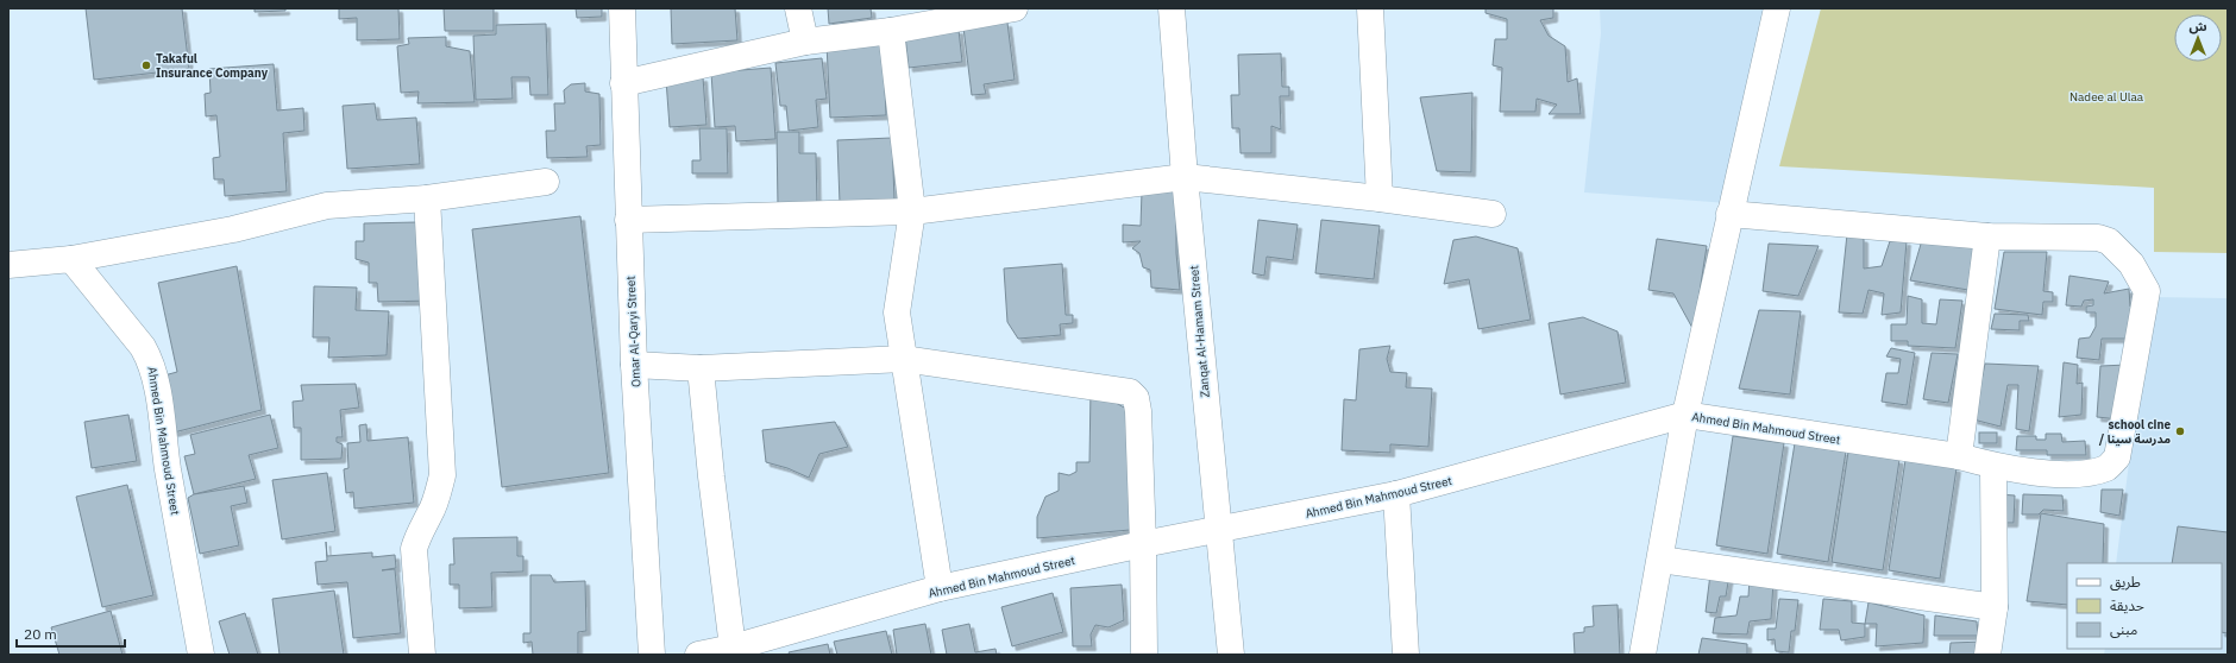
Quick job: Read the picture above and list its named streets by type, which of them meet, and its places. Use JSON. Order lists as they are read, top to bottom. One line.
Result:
{"streets":{"street":["Omar Al-Qaryi Street","Zanqat Al-Hamam Street","Ahmed Bin Mahmoud Street"]},"crossings":[["Zanqat Al-Hamam Street","Ahmed Bin Mahmoud Street"]],"parks":["Nadee al Ulaa"],"places":["Takaful Insurance Company","school cine / مدرسة سينا"],"legend":["طريق","حديقة","مبنى"],"scale_bar":"20 m","north":"top"}
